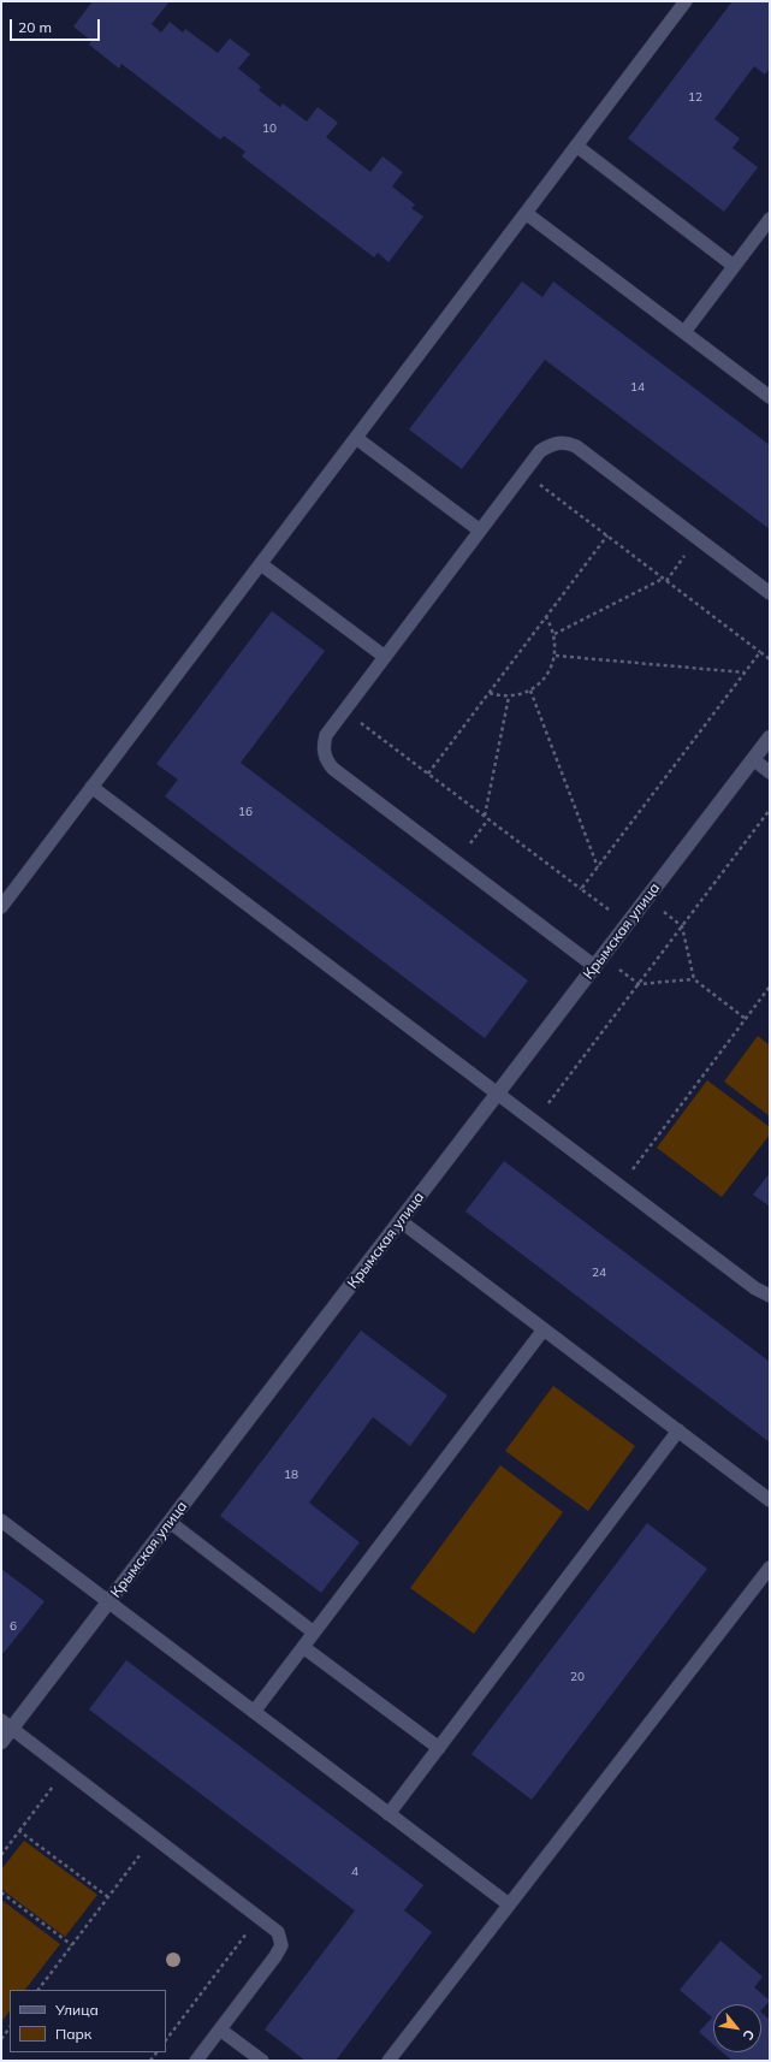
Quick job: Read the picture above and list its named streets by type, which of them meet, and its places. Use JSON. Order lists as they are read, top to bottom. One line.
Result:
{"streets":{"street":["Крымская улица"]},"house_numbers":["12","10","14","16","24","18","6","20","4"],"legend":["Улица","Парк"],"scale_bar":"20 m","north":"bottom right"}
